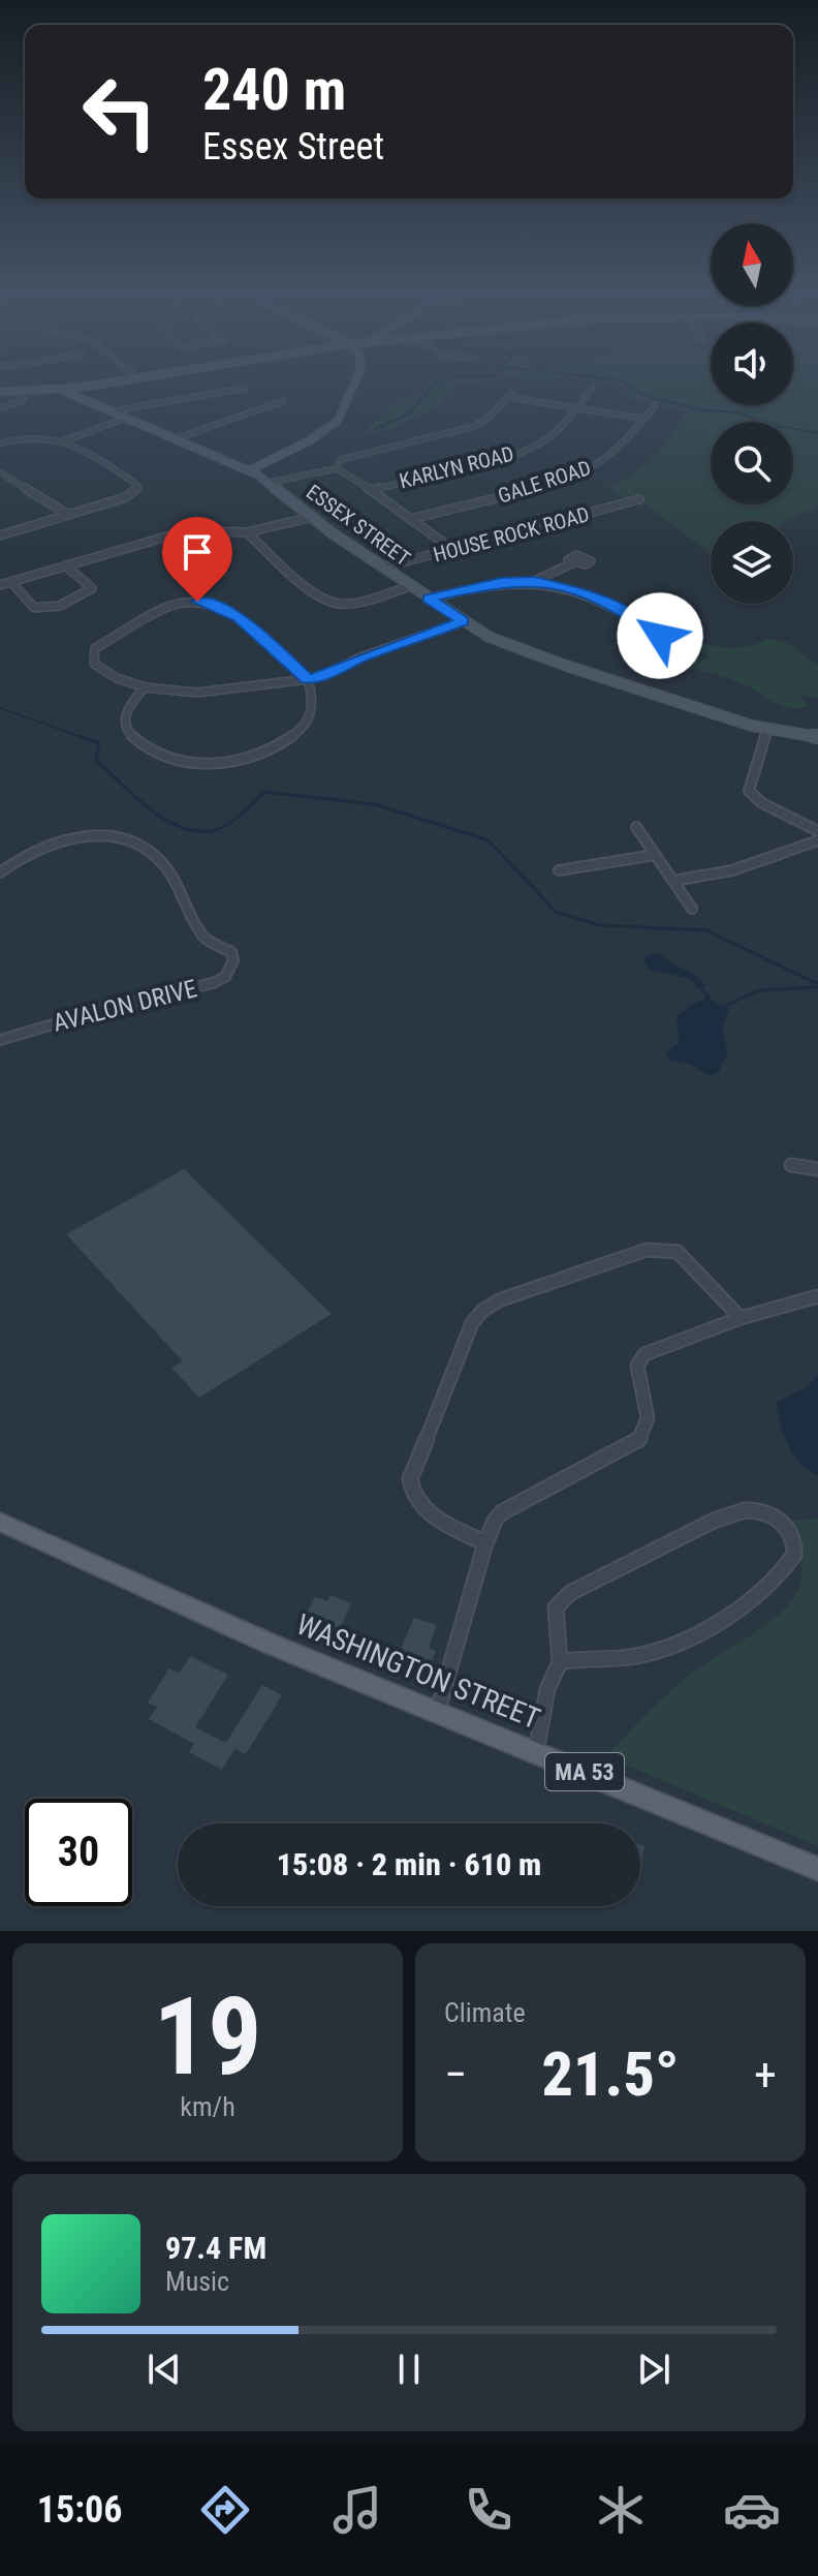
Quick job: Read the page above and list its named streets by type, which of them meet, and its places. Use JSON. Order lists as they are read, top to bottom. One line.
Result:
{"streets":{"main road":["WASHINGTON STREET","MA 53"],"street":["KARLYN ROAD","GALE ROAD","ESSEX STREET","HOUSE ROCK ROAD","AVALON DRIVE"]},"crossings":[["ESSEX STREET","HOUSE ROCK ROAD"]],"north":"top","page":{"turn":["240 m","Essex Street"],"limit":"30","trip":"15:08 · 2 min · 610 m","tile":[["19","km/h"],"Climate"],"heat":["−","21.5°","+"],"song":["97.4 FM","Music"],"tabs":"15:06"}}
